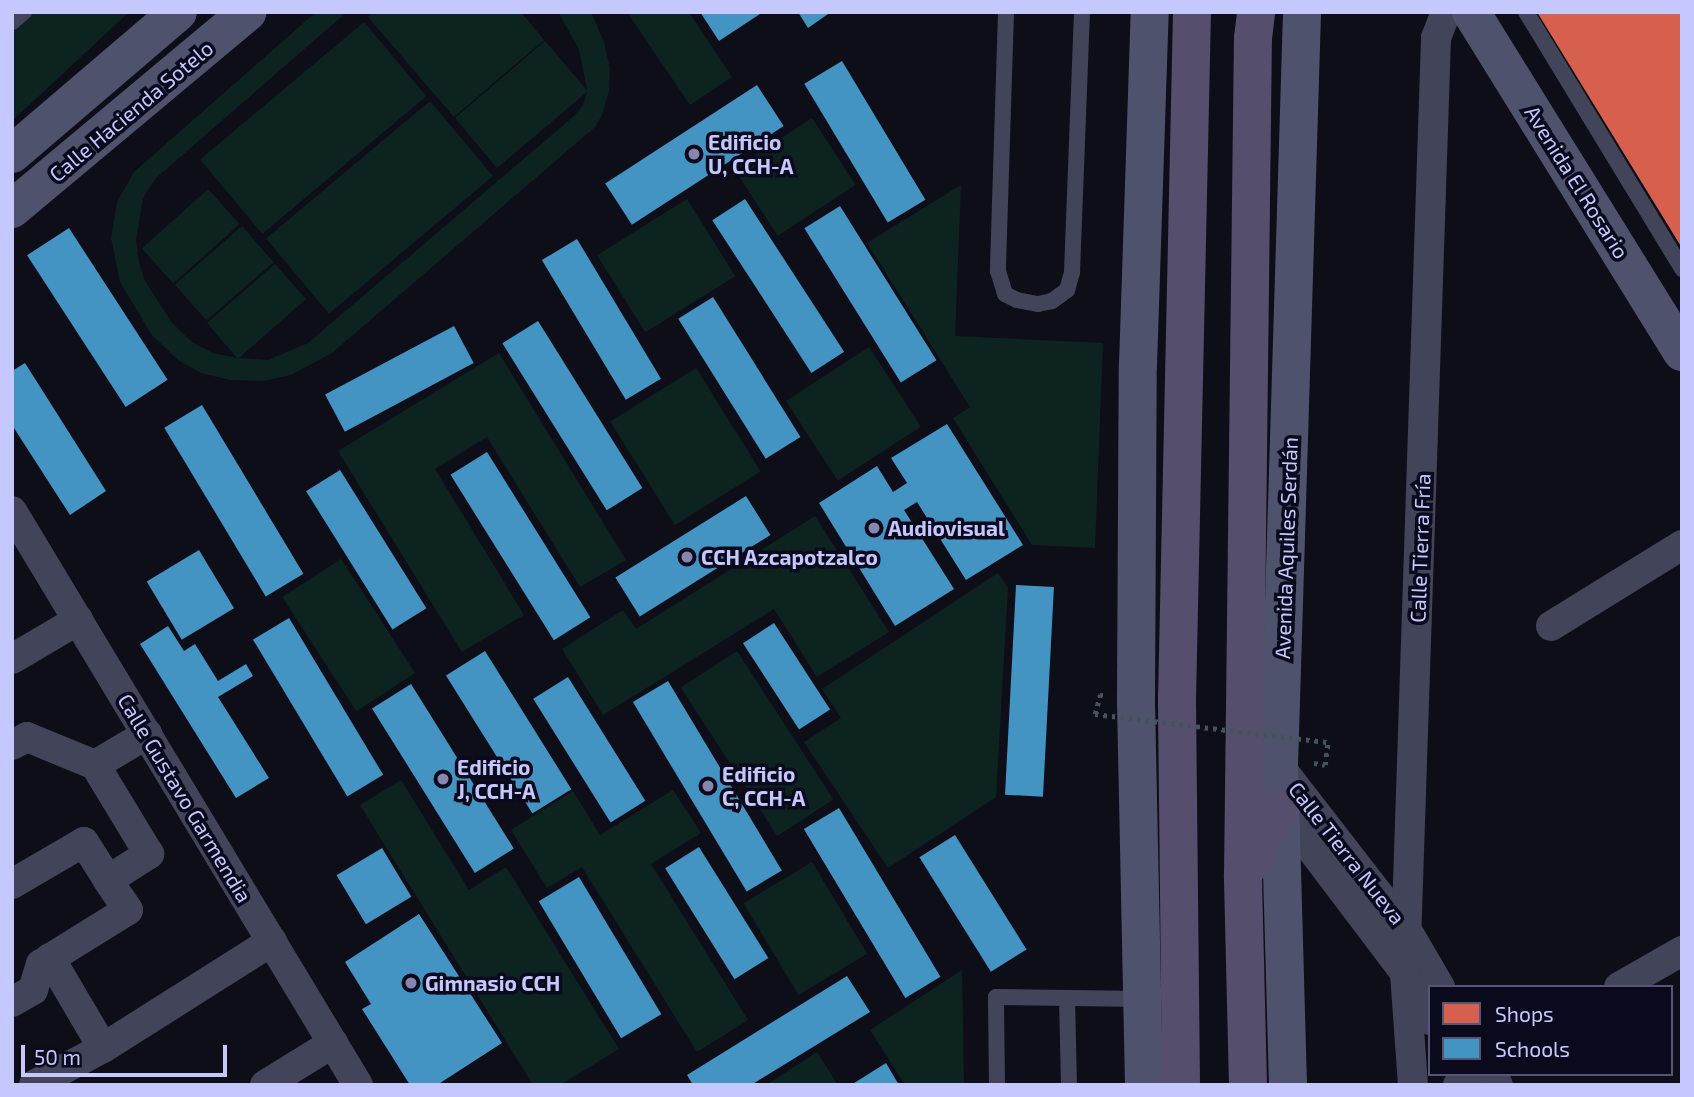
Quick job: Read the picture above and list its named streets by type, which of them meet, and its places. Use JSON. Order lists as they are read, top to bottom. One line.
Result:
{"streets":{"main road":["Avenida Aquiles Serdán"],"street":["Calle Hacienda Sotelo","Avenida El Rosario","Calle Tierra Fría","Calle Gustavo Garmendia","Calle Tierra Nueva"]},"crossings":[["Avenida Aquiles Serdán","Calle Tierra Nueva"],["Calle Tierra Fría","Calle Tierra Nueva"]],"places":["Edificio U, CCH-A","Audiovisual","CCH Azcapotzalco","Edificio J, CCH-A","Edificio C, CCH-A","Gimnasio CCH"],"legend":["Shops","Schools"],"scale_bar":"50 m"}
